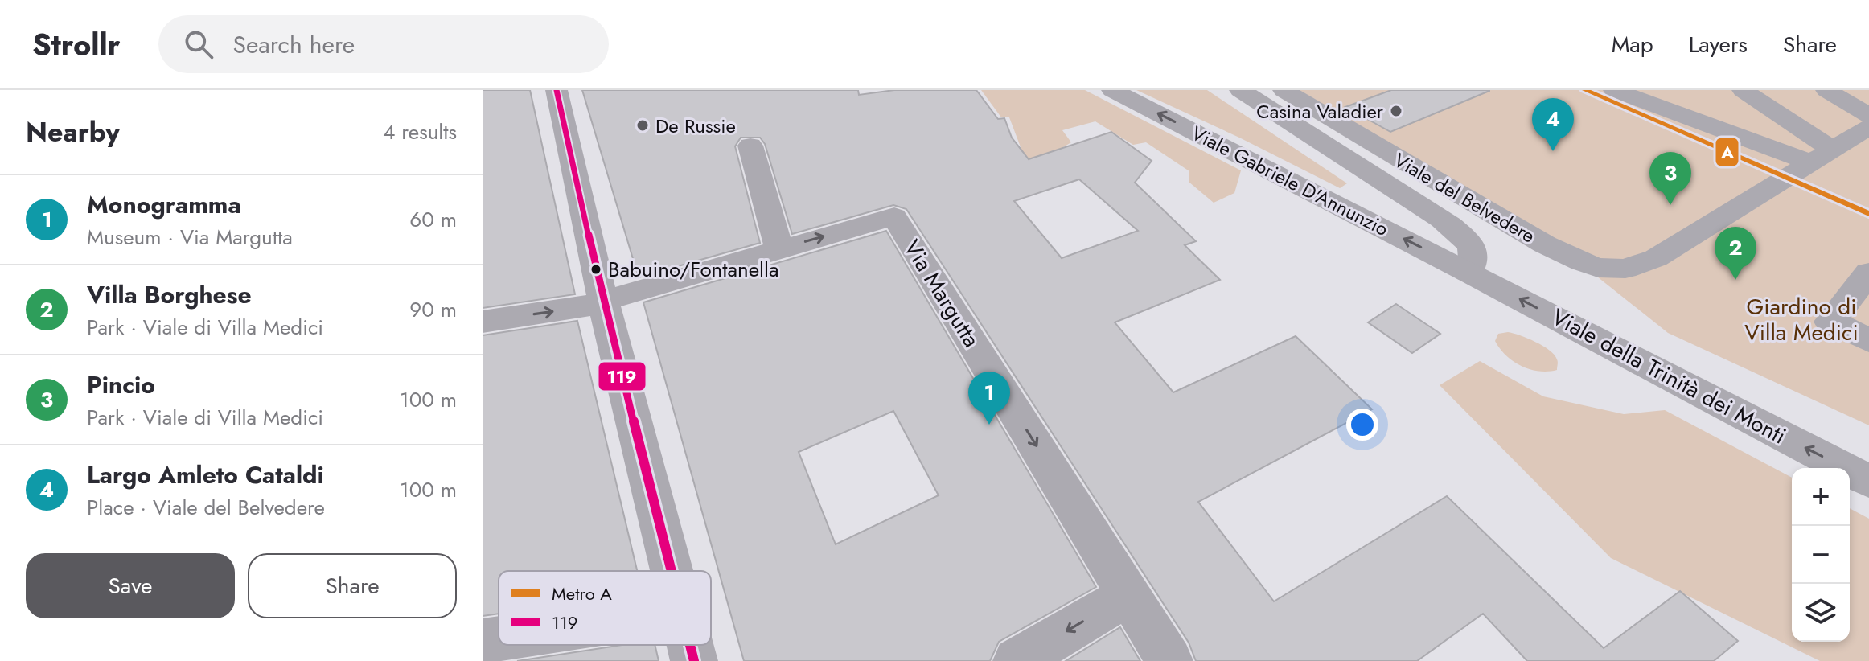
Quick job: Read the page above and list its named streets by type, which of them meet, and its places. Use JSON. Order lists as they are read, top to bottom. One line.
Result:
{"streets":{"street":["Viale Gabriele D'Annunzio","Viale del Belvedere","Via Margutta","Viale della Trinità dei Monti"]},"crossings":[["Viale Gabriele D'Annunzio","Viale della Trinità dei Monti"]],"one_way":["Via Margutta"],"parks":["Giardino di Villa Medici"],"places":["Casina Valadier","De Russie","Babuino/Fontanella"],"lines":["metro line A","transit line 119"],"legend":["Metro A","119"],"page":{"header":"Strollr","search":"Search here","nav":["Map","Layers","Share"],"heading":["Nearby","4 results"],"pins":["4","3","2","1"],"list":[{"mark":"1","name":"Monogramma","note":"Museum · Via Margutta","value":"60 m"},{"mark":"2","name":"Villa Borghese","note":"Park · Viale di Villa Medici","value":"90 m"},{"mark":"3","name":"Pincio","note":"Park · Viale di Villa Medici","value":"100 m"},{"mark":"4","name":"Largo Amleto Cataldi","note":"Place · Viale del Belvedere","value":"100 m"}],"map_buttons":["+","−"],"buttons":["Save","Share"]}}
